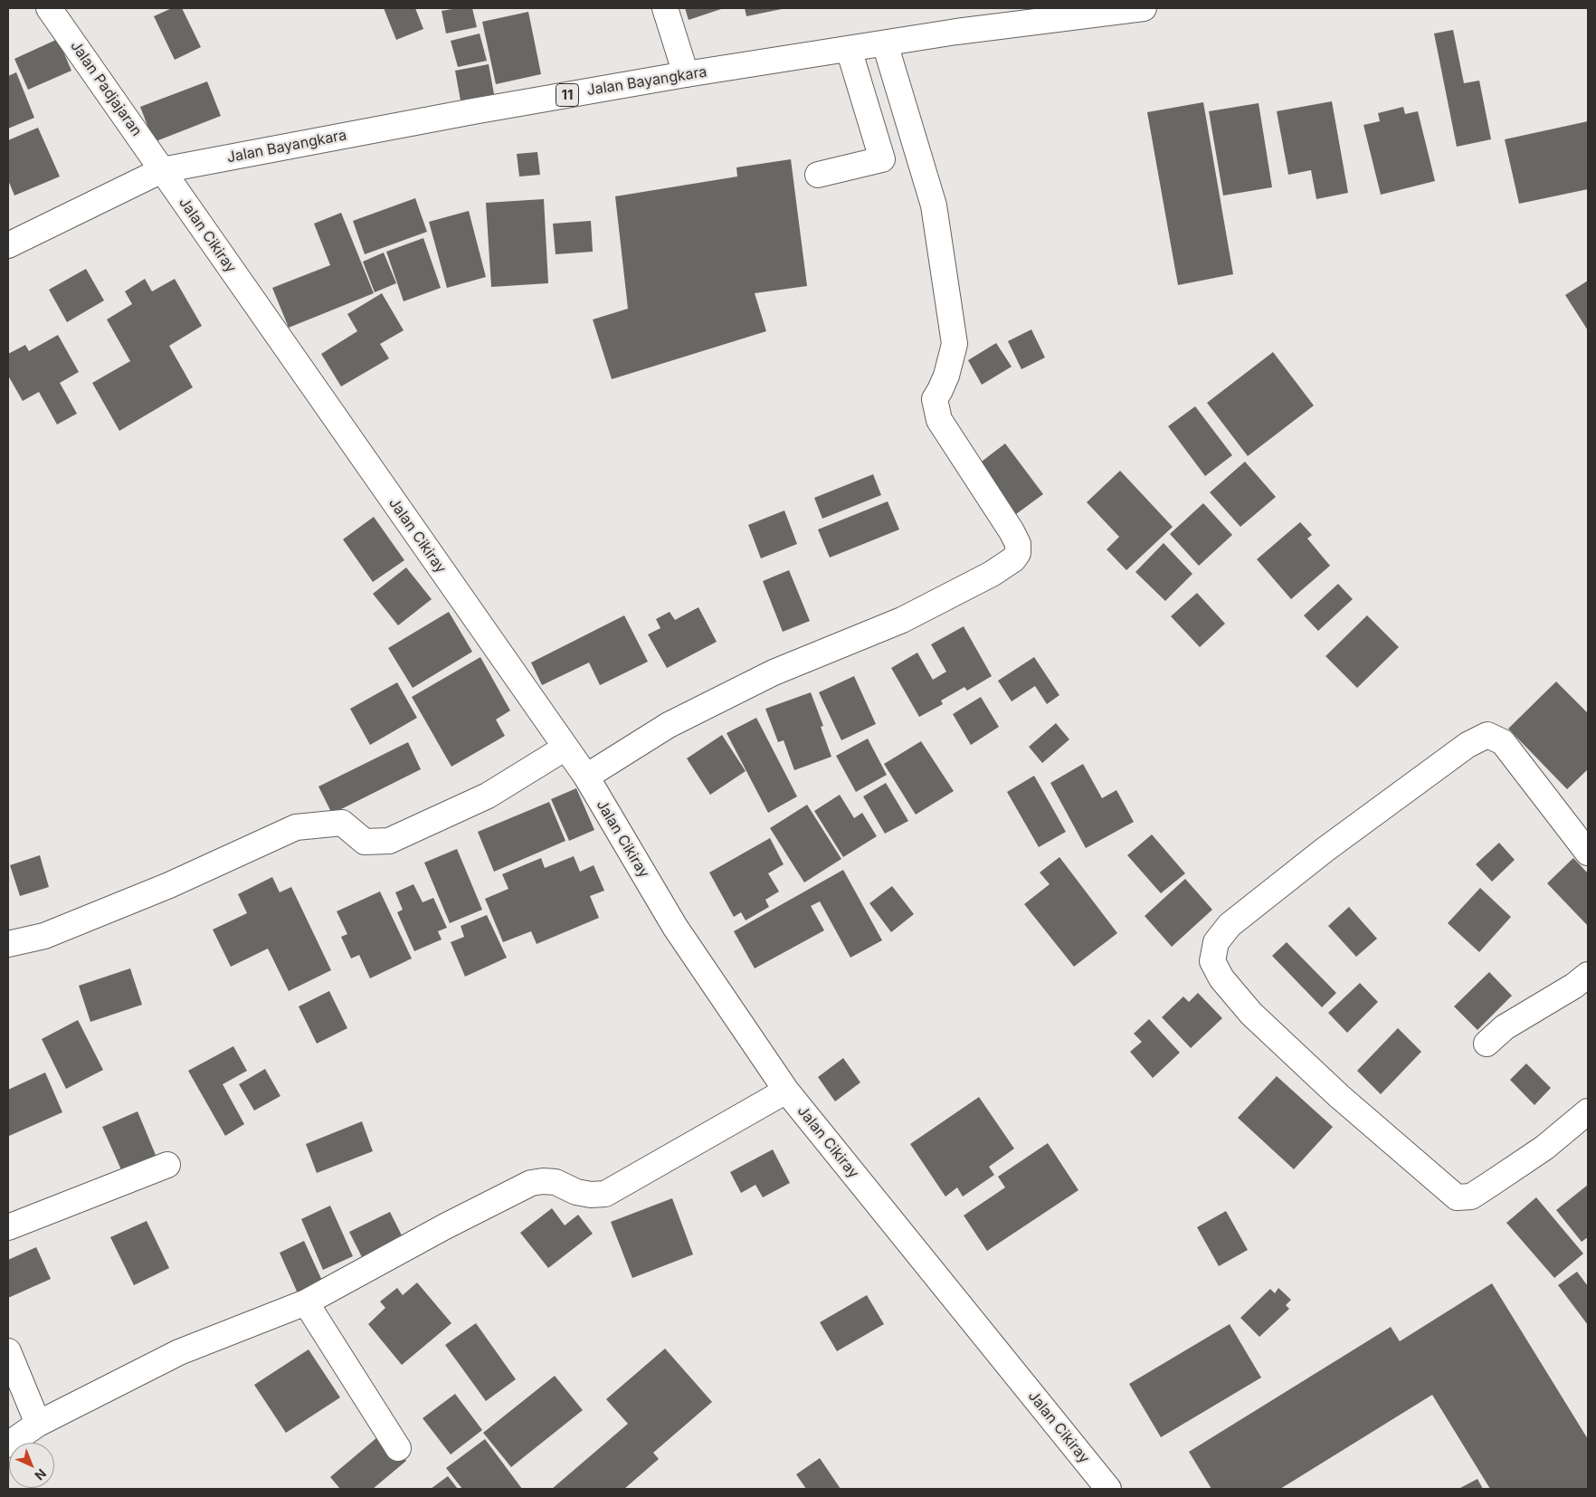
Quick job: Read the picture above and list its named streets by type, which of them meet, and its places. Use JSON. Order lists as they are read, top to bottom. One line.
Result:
{"streets":{"main road":["Jalan Bayangkara","Jalan Padjajaran","11","Jalan Cikiray"]},"crossings":[["Jalan Bayangkara","Jalan Padjajaran"],["Jalan Bayangkara","Jalan Cikiray"],["Jalan Padjajaran","Jalan Cikiray"]],"north":"bottom right"}
